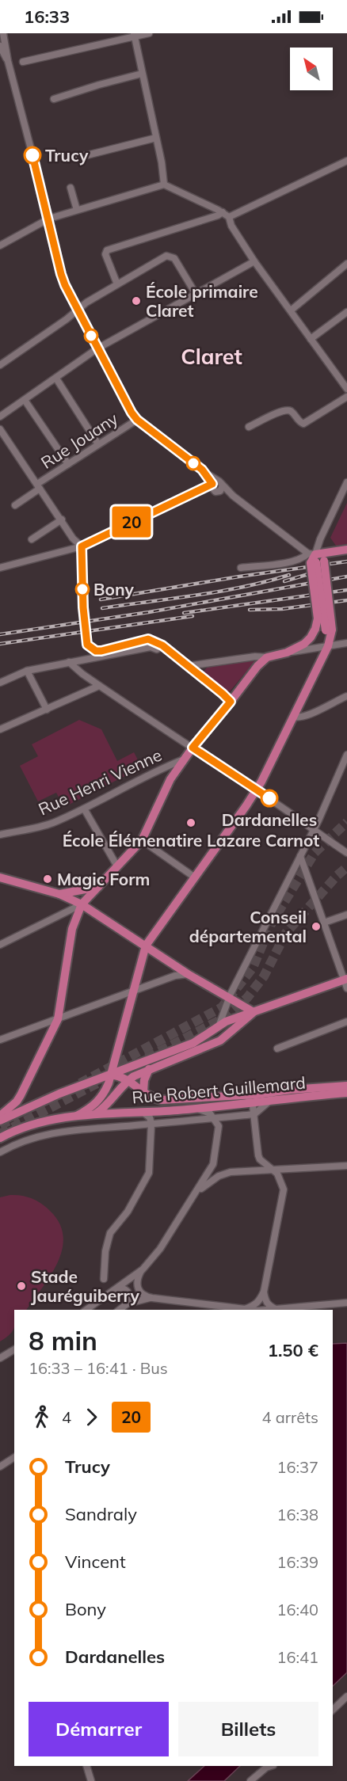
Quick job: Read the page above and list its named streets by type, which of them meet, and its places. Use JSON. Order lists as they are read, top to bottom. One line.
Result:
{"streets":{"main road":["Rue Robert Guillemard"],"street":["Rue Jouany","Rue Henri Vienne"]},"districts":["Claret"],"places":["Trucy","École primaire Claret","Bony","Dardanelles","École Élémenatire Lazare Carnot","Magic Form","Conseil départemental","Stade Jauréguiberry"],"lines":["bus line 20"],"north":"top left","page":{"status":"16:33","on_map":"20","heading":["8 min","16:33 – 16:41 · Bus","1.50 €"],"legs":["4","20","4 arrêts"],"list":[{"name":"Trucy","value":"16:37"},{"name":"Sandraly","value":"16:38"},{"name":"Vincent","value":"16:39"},{"name":"Bony","value":"16:40"},{"name":"Dardanelles","value":"16:41"}],"buttons":["Démarrer","Billets"]}}
